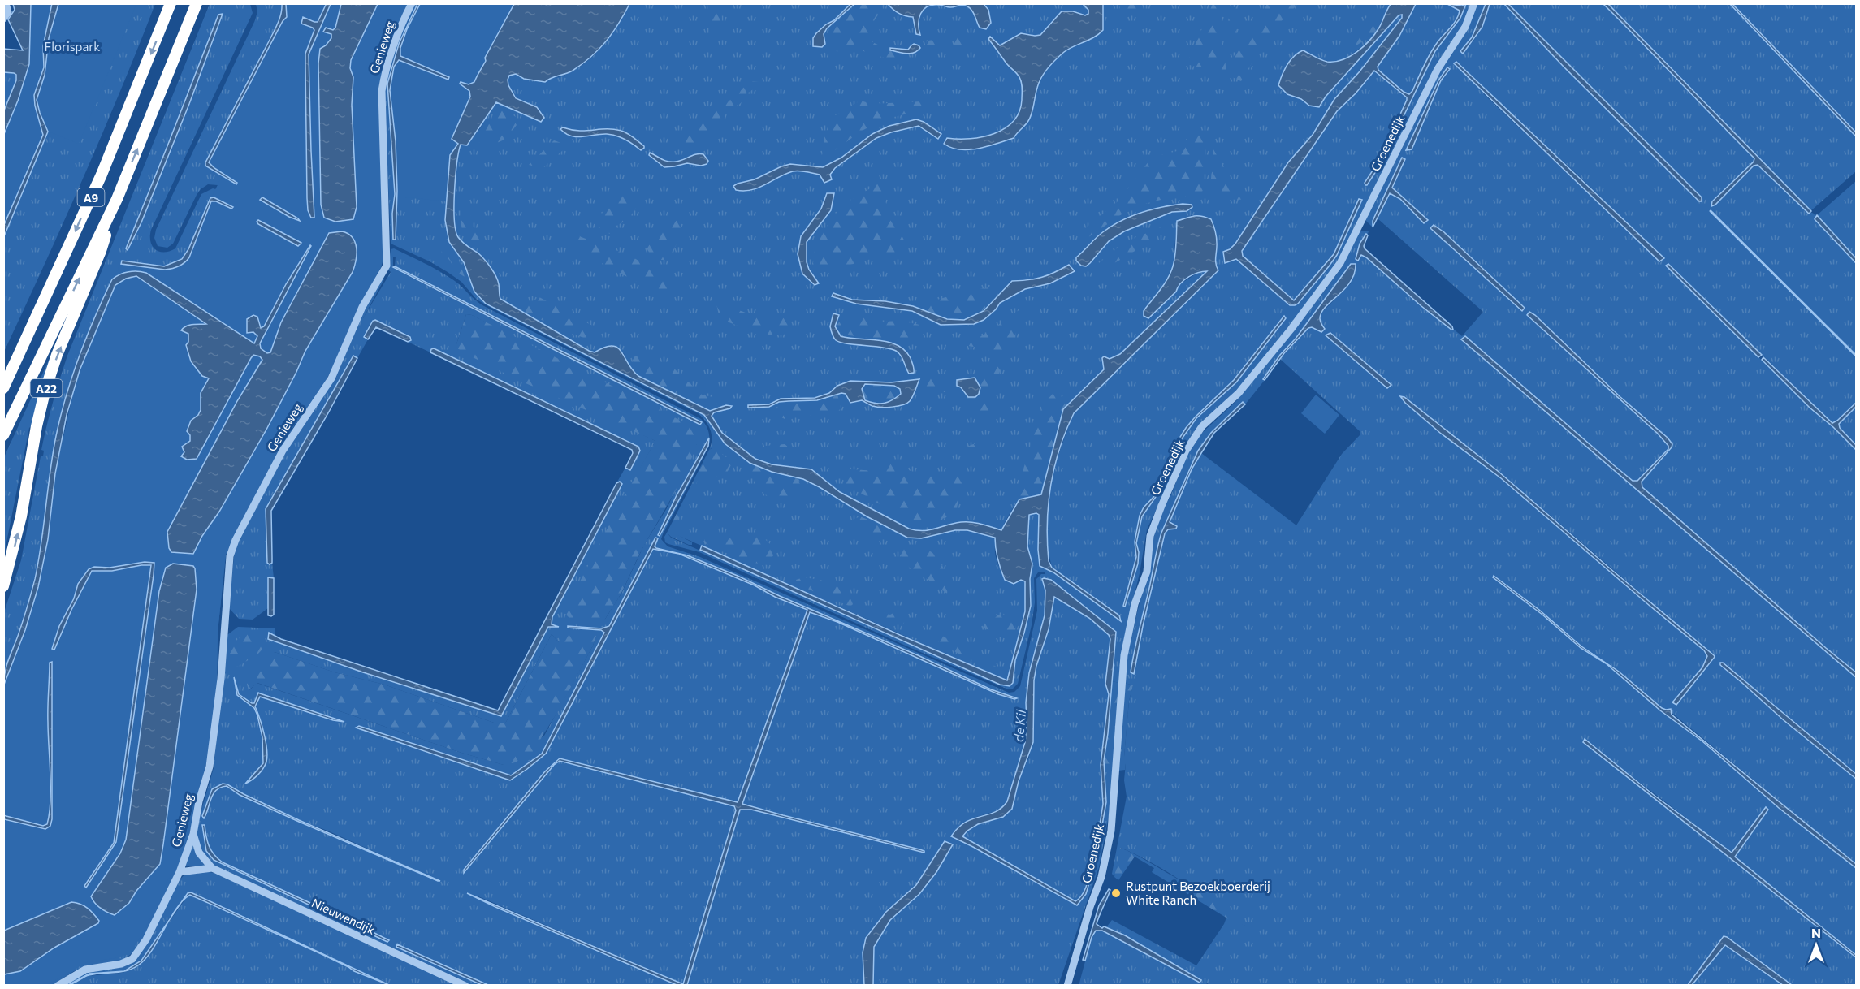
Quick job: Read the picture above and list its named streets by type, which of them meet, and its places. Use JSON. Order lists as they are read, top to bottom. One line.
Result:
{"streets":{"highway":["A9","A22"],"street":["Genieweg","Groenedijk","Nieuwendijk"]},"crossings":[["Genieweg","Nieuwendijk"],["A9","A22"]],"water":["de Kil"],"parks":["Florispark"],"places":["Rustpunt Bezoekboerderij White Ranch"],"north":"top"}
